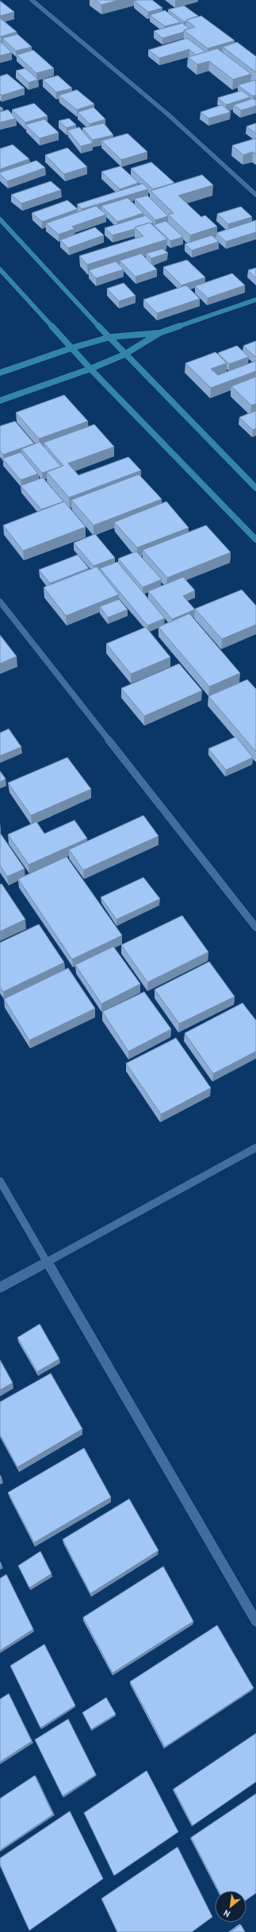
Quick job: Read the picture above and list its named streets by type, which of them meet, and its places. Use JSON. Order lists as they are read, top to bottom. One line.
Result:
{"north":"bottom left"}
